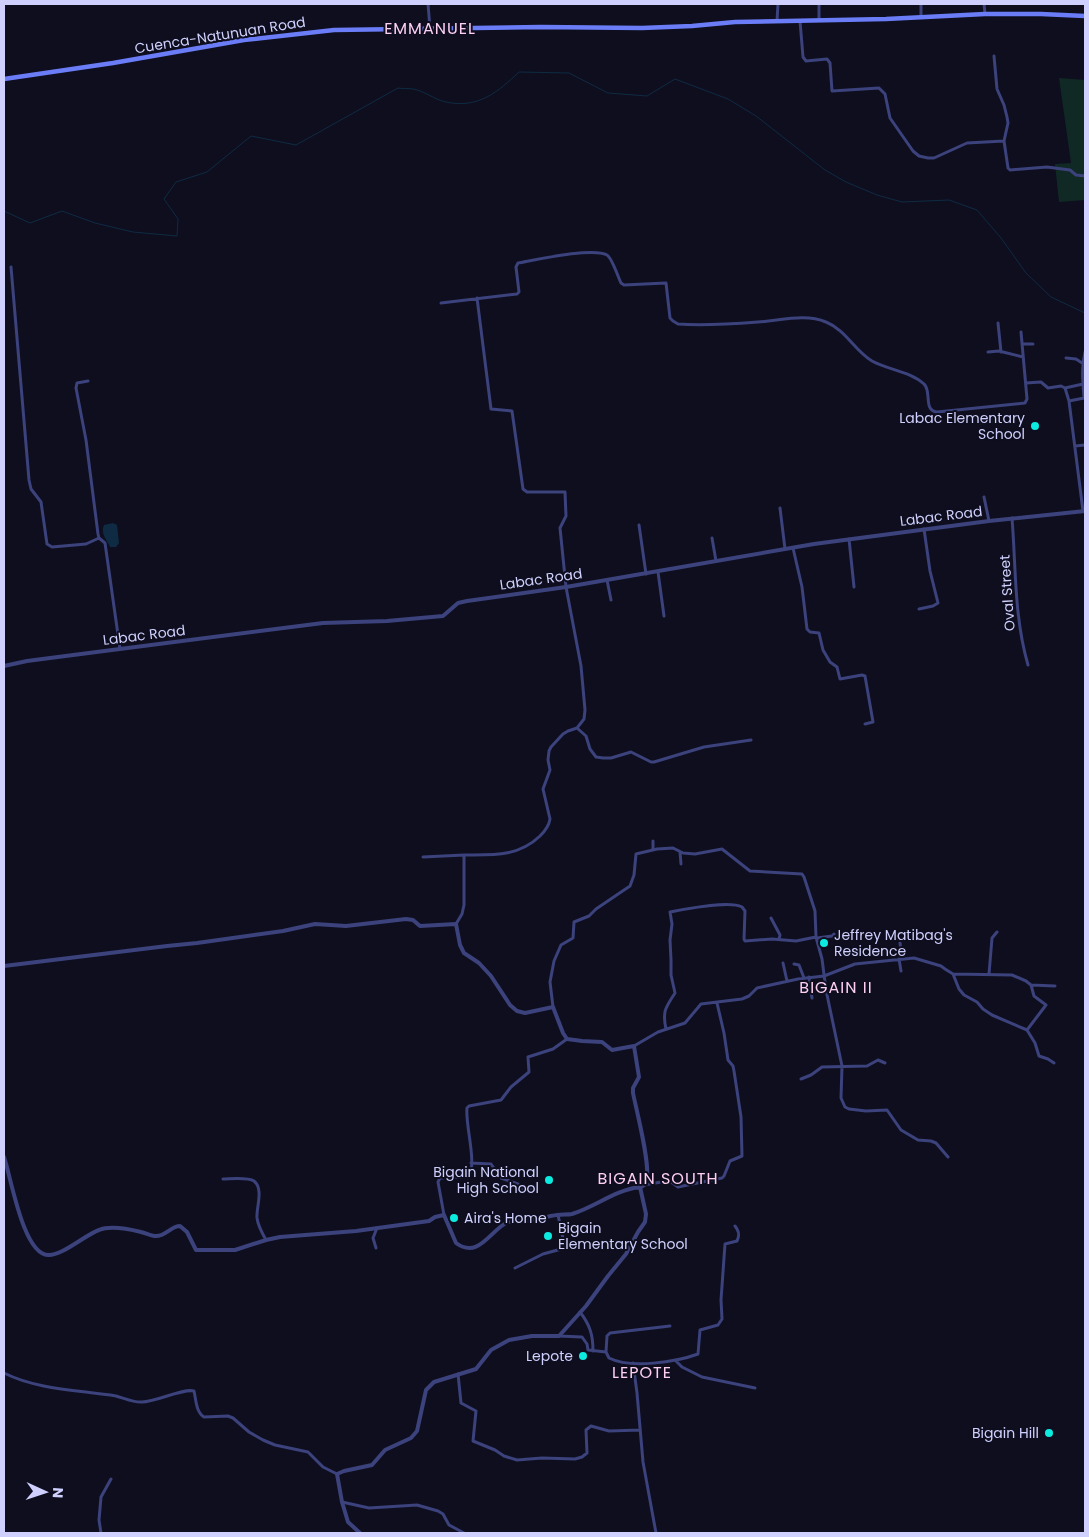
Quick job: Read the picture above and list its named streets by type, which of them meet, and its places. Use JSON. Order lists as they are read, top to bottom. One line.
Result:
{"streets":{"main road":["Cuenca-Natunuan Road"],"street":["Labac Road","Oval Street"]},"crossings":[["Labac Road","Oval Street"]],"districts":["EMMANUEL","BIGAIN II","BIGAIN SOUTH","LEPOTE"],"places":["Labac Elementary School","Jeffrey Matibag's Residence","Bigain National High School","Aira's Home","Bigain Elementary School","Lepote","Bigain Hill"],"north":"right"}
